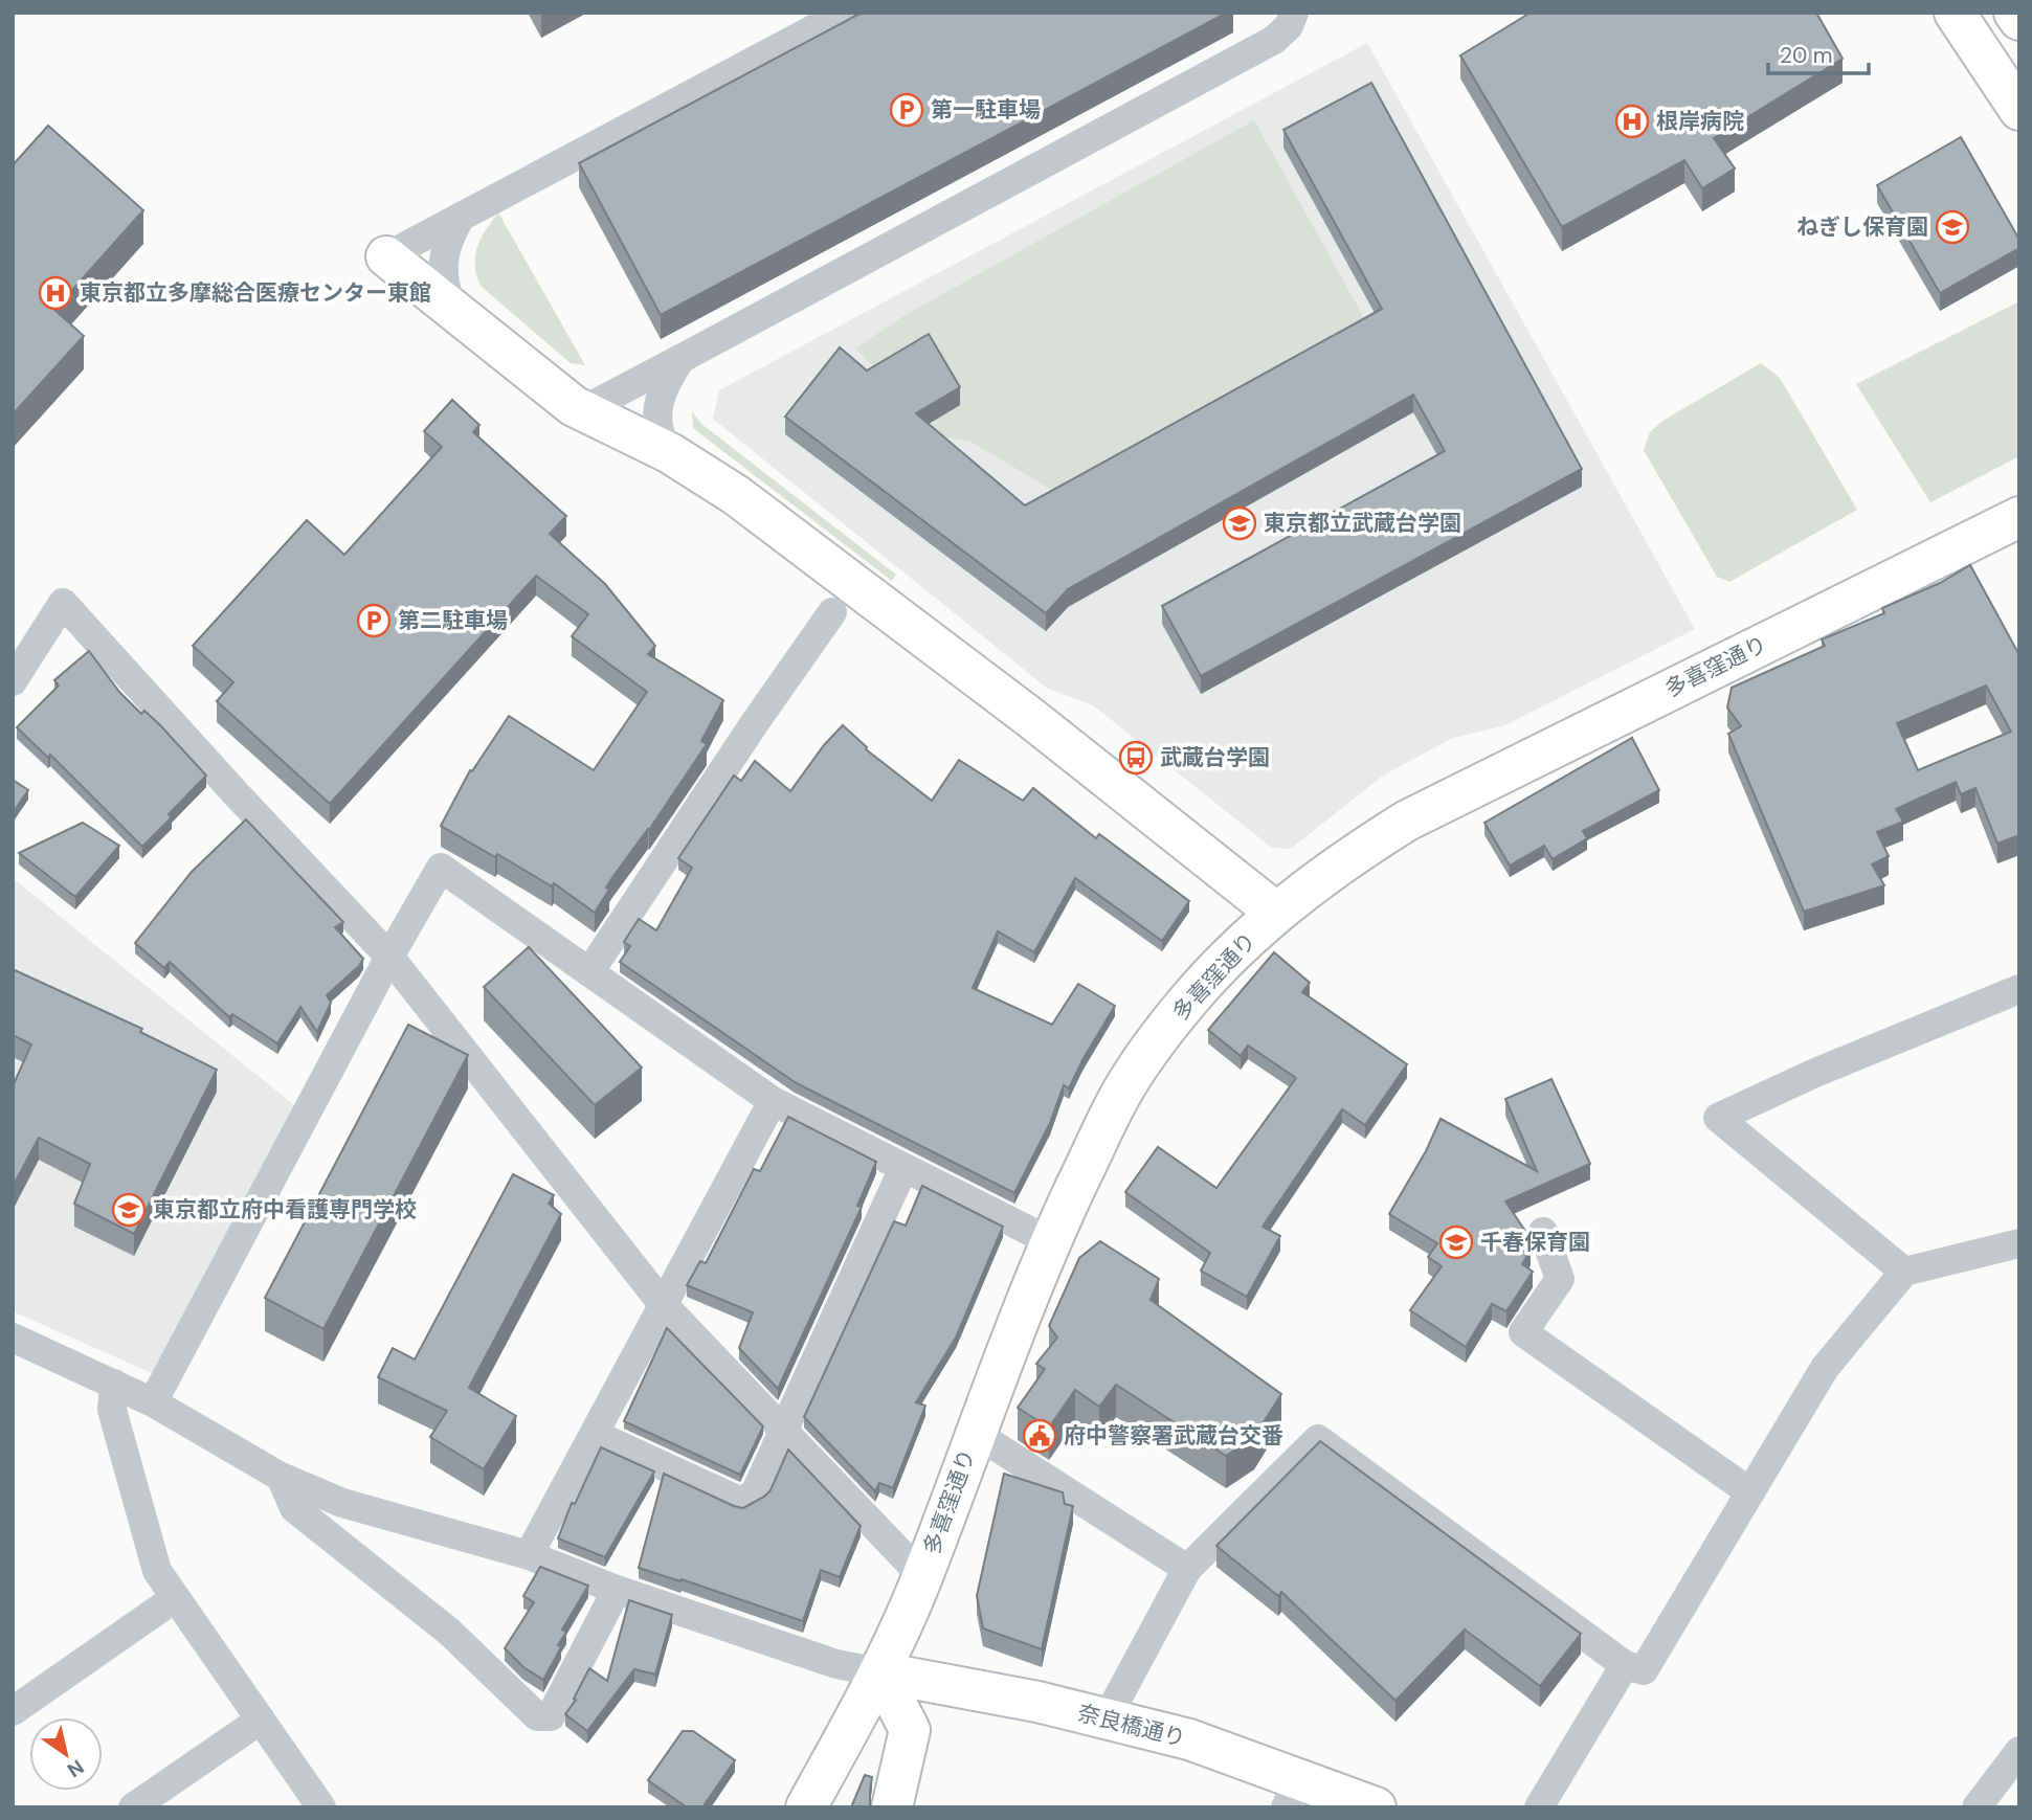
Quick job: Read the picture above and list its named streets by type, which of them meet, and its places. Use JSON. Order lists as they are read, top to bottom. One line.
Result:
{"streets":{"main road":["多喜窪通り","奈良橋通り"]},"crossings":[["多喜窪通り","奈良橋通り"]],"places":{"parking":["第一駐車場","第二駐車場"],"hospital":["根岸病院","東京都立多摩総合医療センター東館"],"school or university":["ねぎし保育園","東京都立武蔵台学園","東京都立府中看護専門学校","千春保育園"],"bus stop":["武蔵台学園"],"public building":["府中警察署武蔵台交番"]},"scale_bar":"20 m","north":"bottom right"}
